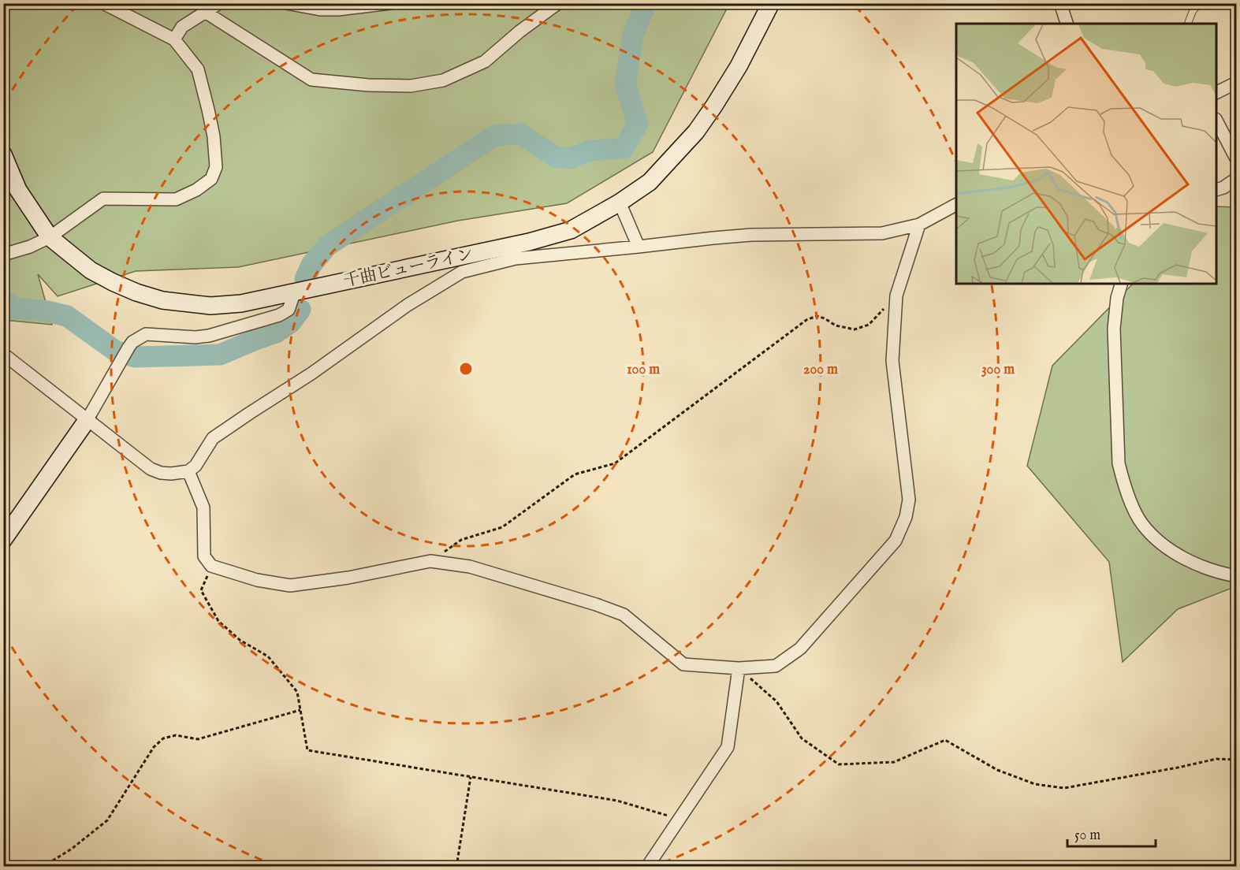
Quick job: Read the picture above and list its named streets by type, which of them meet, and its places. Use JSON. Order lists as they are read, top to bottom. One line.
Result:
{"streets":{"street":["千曲ビューライン"]},"scale_bar":"50 m","rings":["100 m","200 m","300 m"]}
